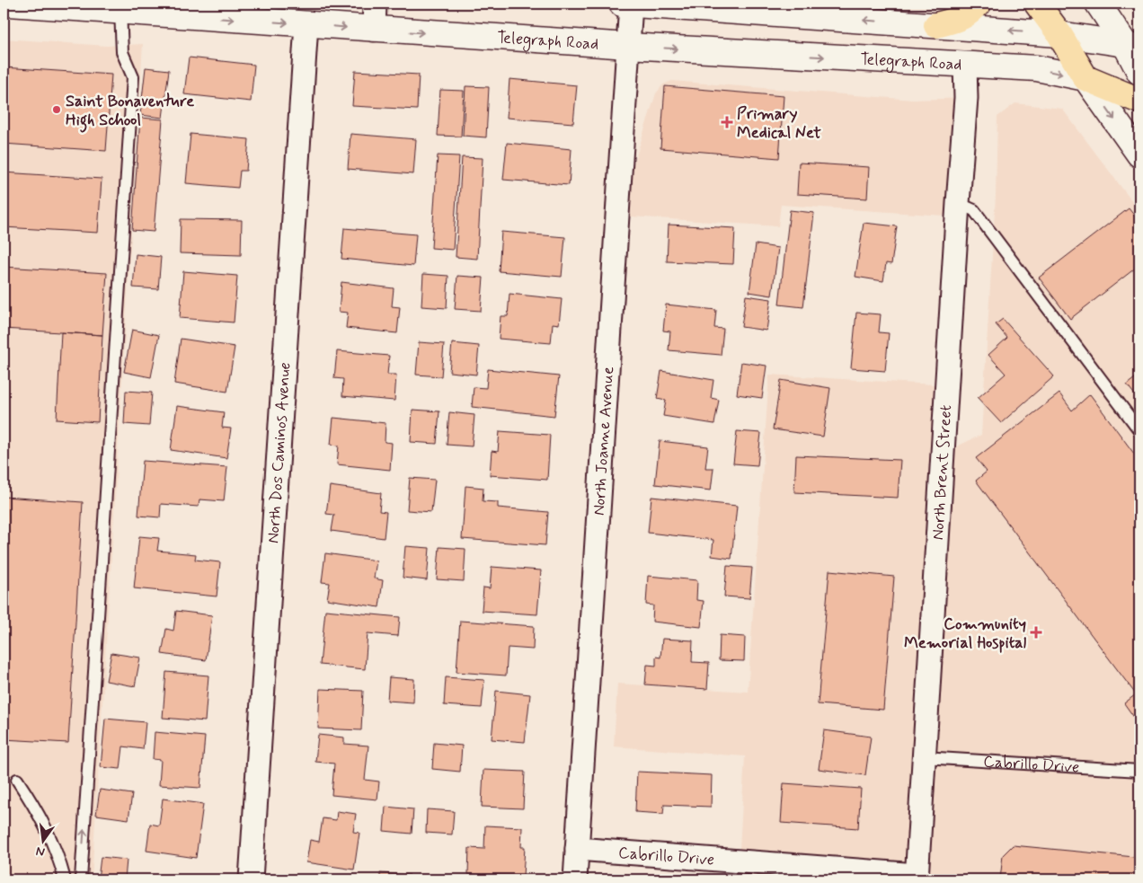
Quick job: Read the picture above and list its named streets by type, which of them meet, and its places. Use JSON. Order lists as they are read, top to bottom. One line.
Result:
{"streets":{"main road":["Telegraph Road"],"street":["North Joanne Avenue","North Dos Caminos Avenue","North Brent Street","Cabrillo Drive"]},"crossings":[["Telegraph Road","North Joanne Avenue"],["Telegraph Road","North Dos Caminos Avenue"],["Telegraph Road","North Brent Street"],["North Joanne Avenue","Cabrillo Drive"],["North Brent Street","Cabrillo Drive"]],"places":{"other":["Saint Bonaventure High School"],"health":["Primary Medical Net","Community Memorial Hospital"]},"north":"bottom"}
